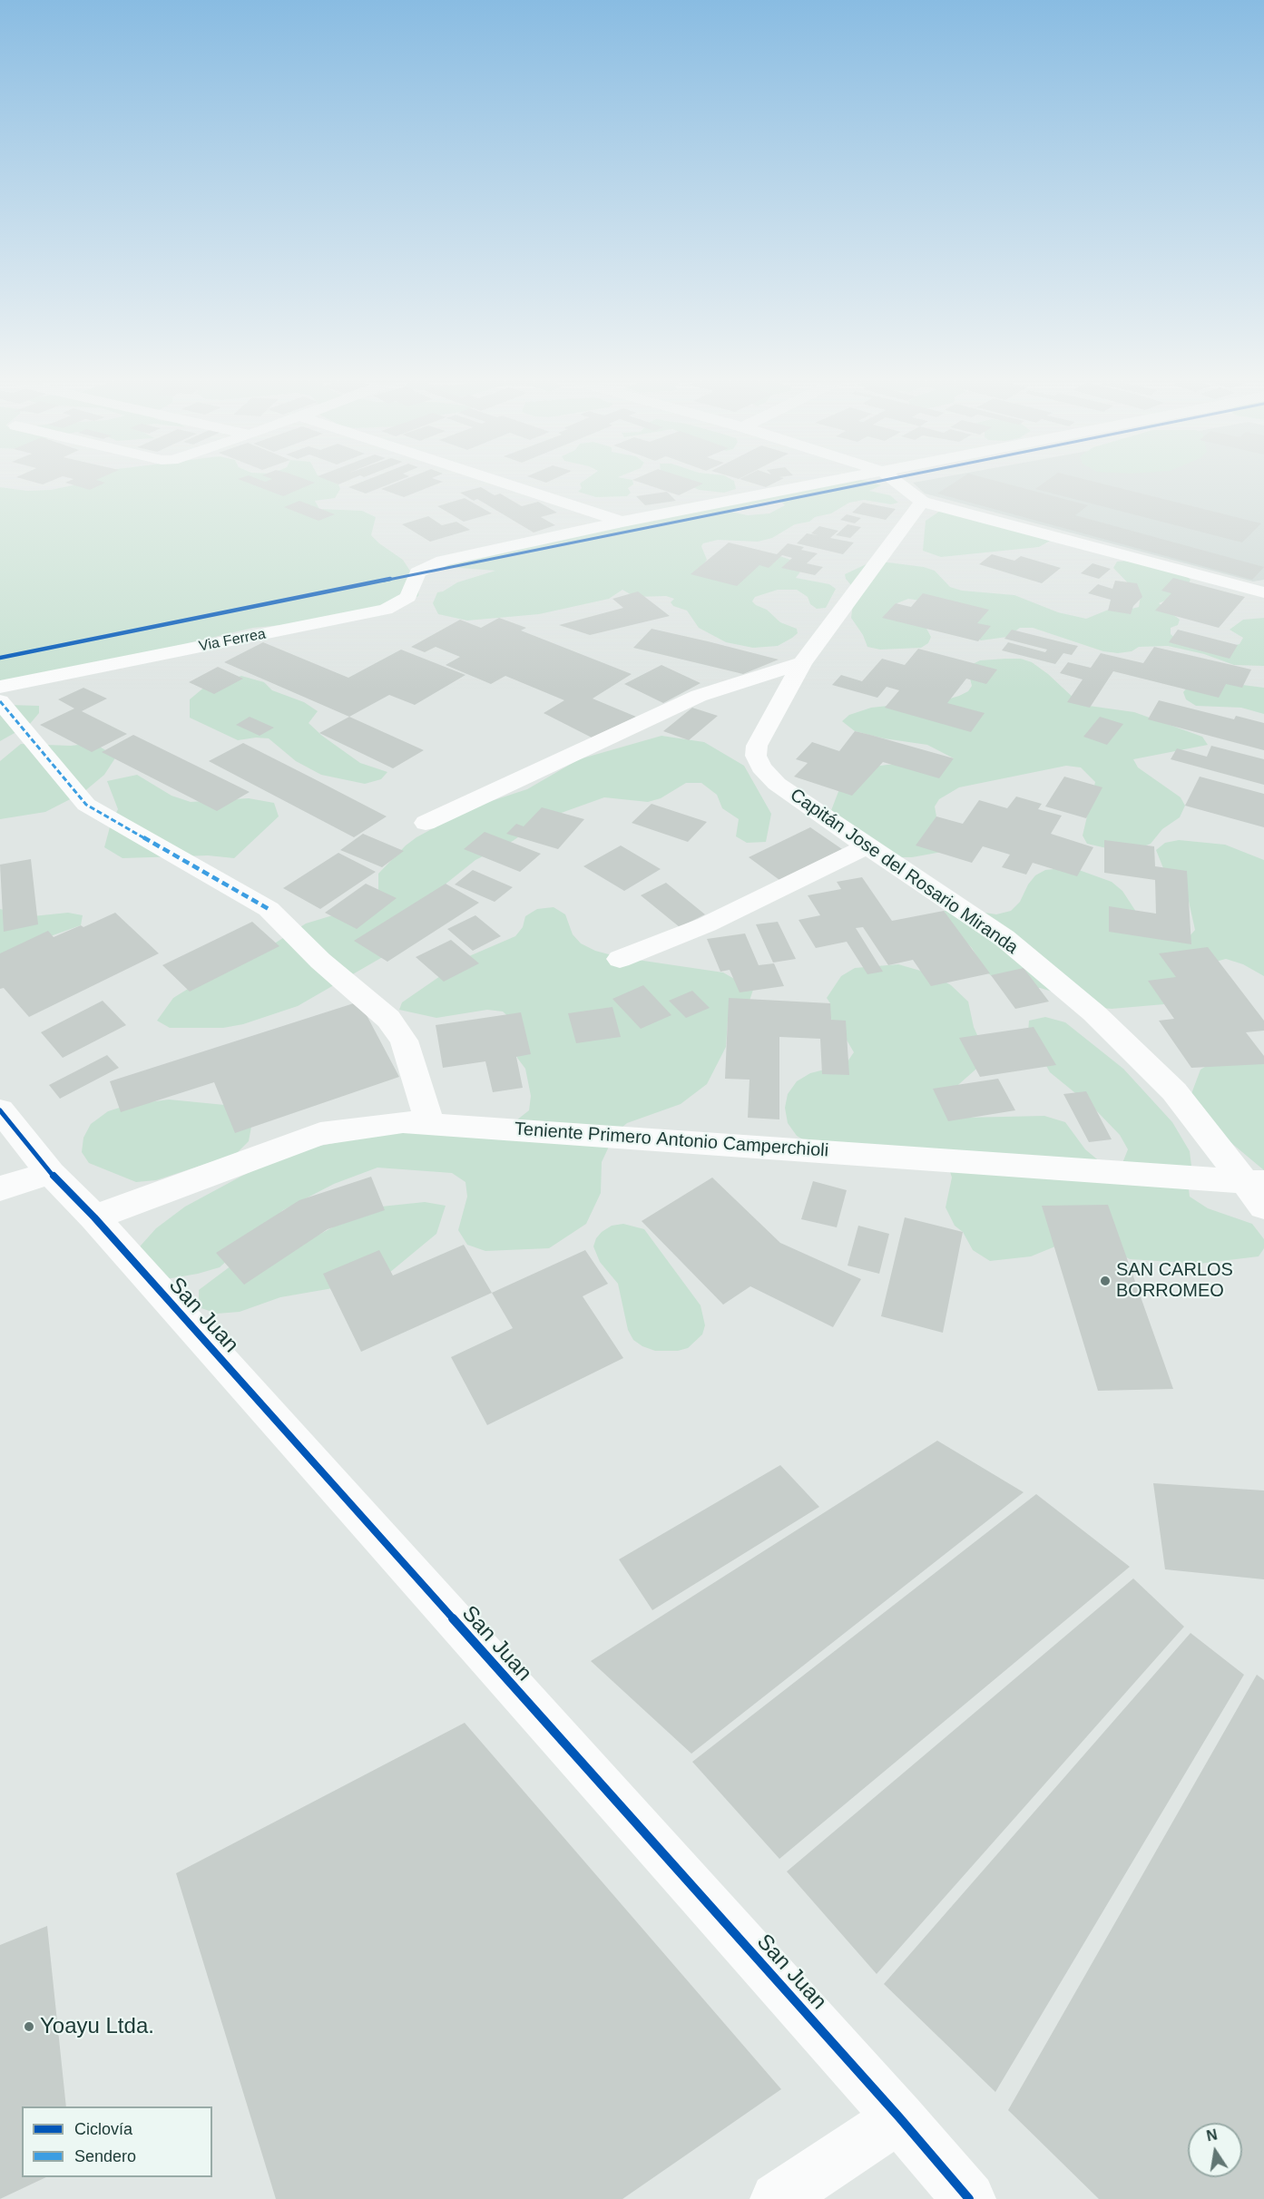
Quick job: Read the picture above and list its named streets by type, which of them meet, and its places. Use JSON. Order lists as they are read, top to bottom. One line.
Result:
{"streets":{"street":["Via Ferrea","Capitán Jose del Rosario Miranda","Teniente Primero Antonio Camperchioli","San Juan"]},"crossings":[["Capitán Jose del Rosario Miranda","Teniente Primero Antonio Camperchioli"],["Teniente Primero Antonio Camperchioli","San Juan"]],"places":["SAN CARLOS BORROMEO","Yoayu Ltda."],"legend":["Ciclovía","Sendero"],"north":"top"}
